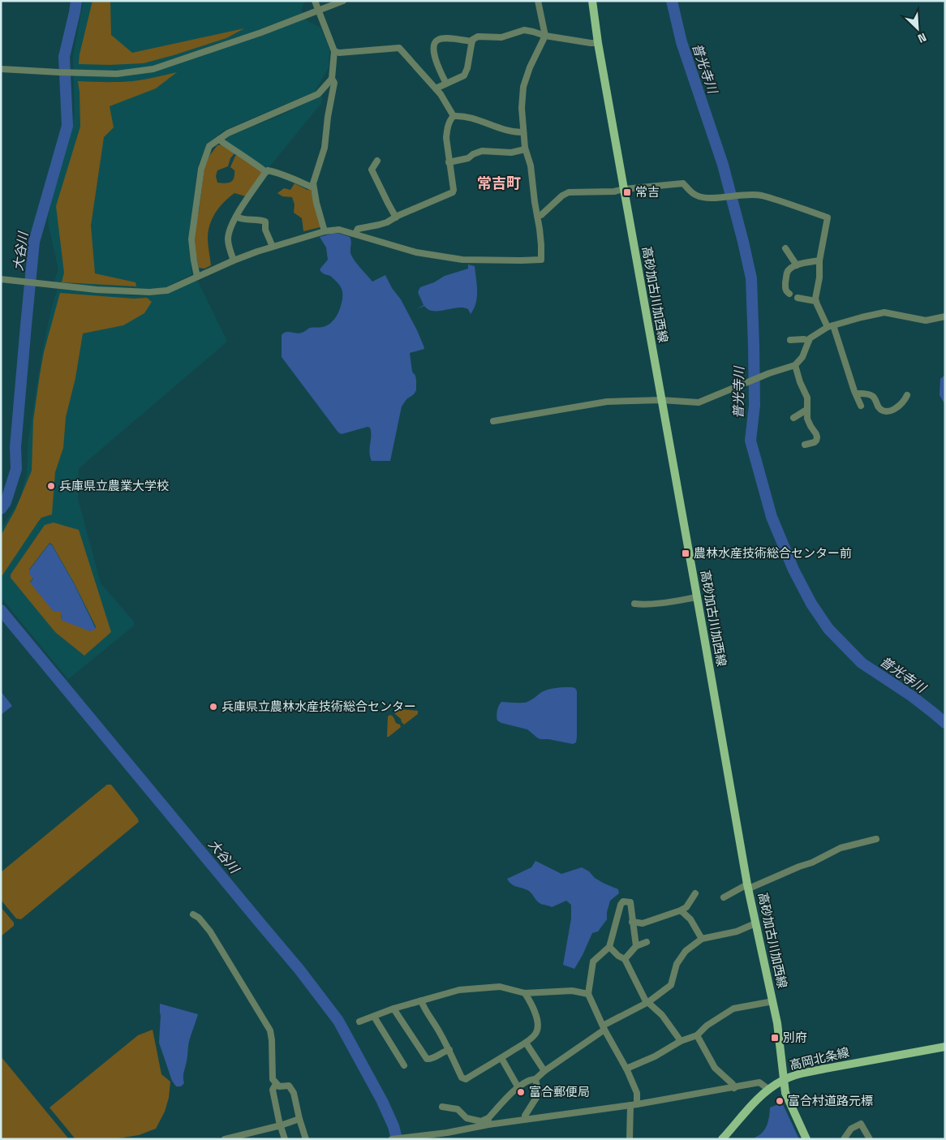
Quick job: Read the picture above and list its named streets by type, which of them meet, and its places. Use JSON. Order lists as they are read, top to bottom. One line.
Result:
{"streets":{"main road":["高砂加古川加西線","高岡北条線"]},"crossings":[["高砂加古川加西線","高岡北条線"]],"districts":["常吉町"],"water":["普光寺川","大谷川"],"places":{"transit":["常吉","農林水産技術総合センター前","別府"],"other":["兵庫県立農業大学校","兵庫県立農林水産技術総合センター","富合郵便局","富合村道路元標"]},"north":"bottom right"}
